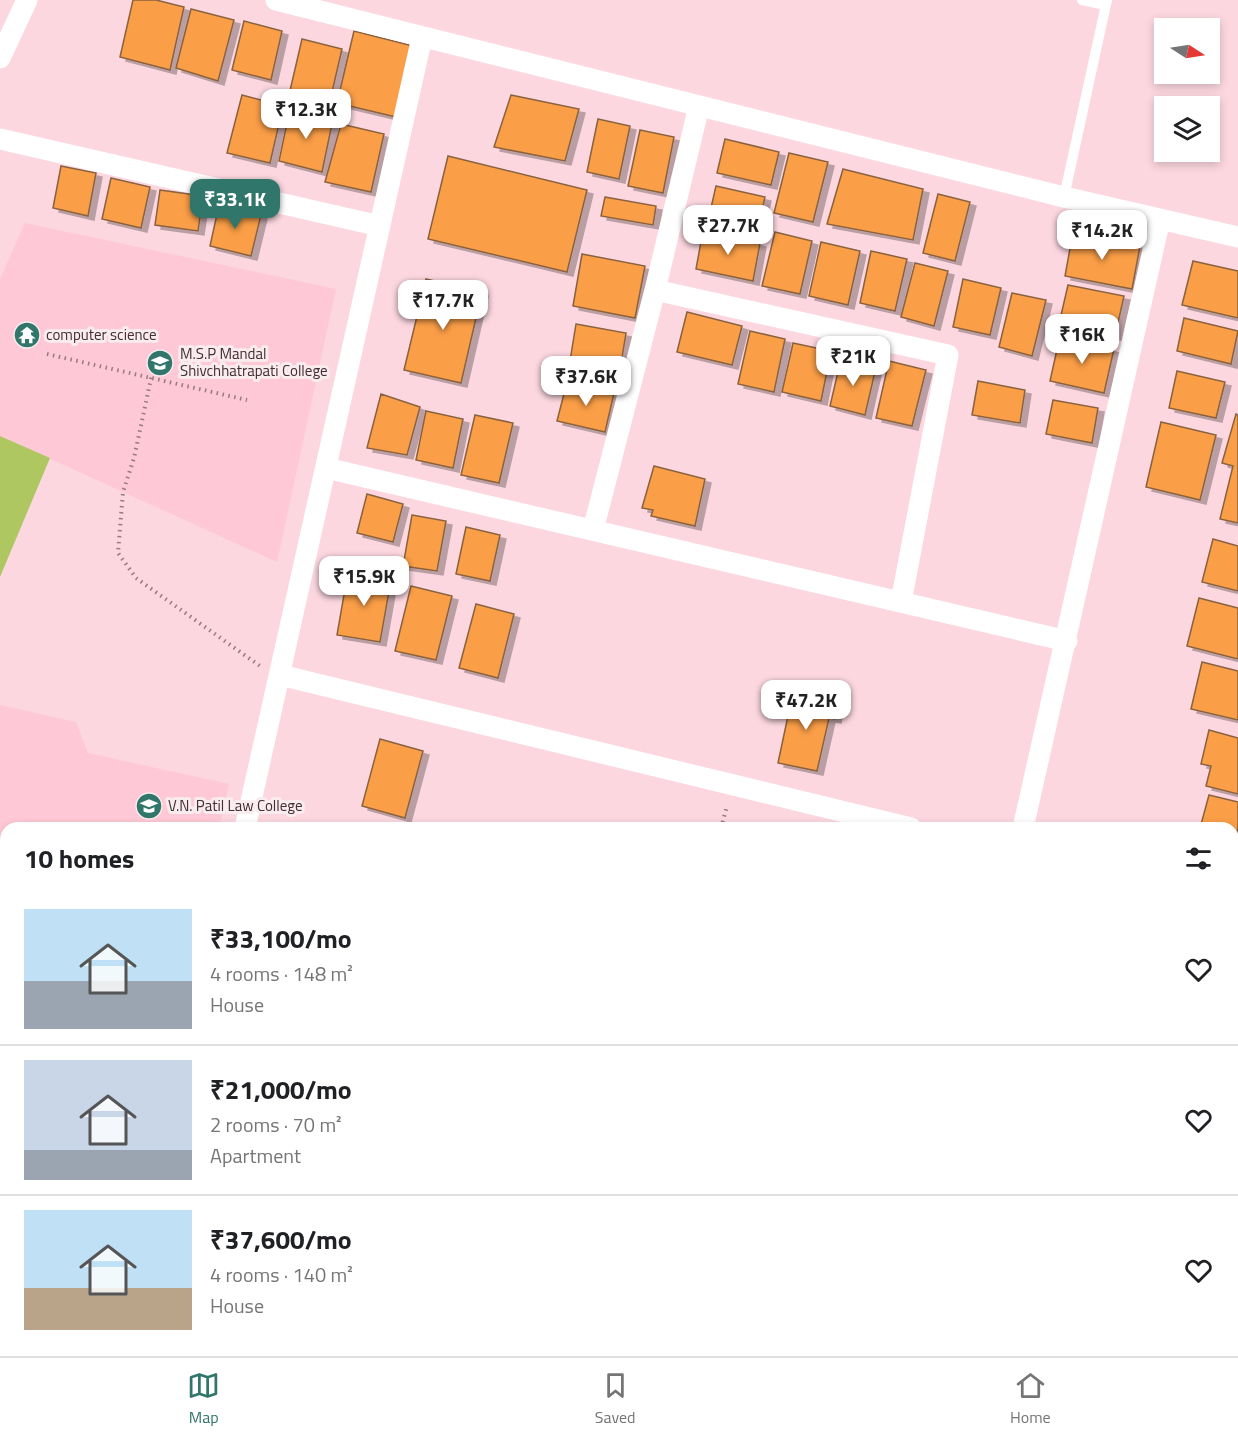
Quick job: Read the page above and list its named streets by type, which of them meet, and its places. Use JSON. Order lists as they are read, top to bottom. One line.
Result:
{"places":{"temple":["computer science"],"school or university":["M.S.P Mandal Shivchhatrapati College","V.N. Patil Law College"]},"north":"right","page":{"price":["₹12.3K","₹33.1K","₹27.7K","₹14.2K","₹17.7K","₹16K","₹21K","₹37.6K","₹15.9K","₹47.2K"],"heading":"10 homes","list":[{"name":"₹33,100/mo","note":"4 rooms · 148 m² · House"},{"name":"₹21,000/mo","note":"2 rooms · 70 m² · Apartment"},{"name":"₹37,600/mo","note":"4 rooms · 140 m² · House"}],"tabs":["Map","Saved","Home"]}}
